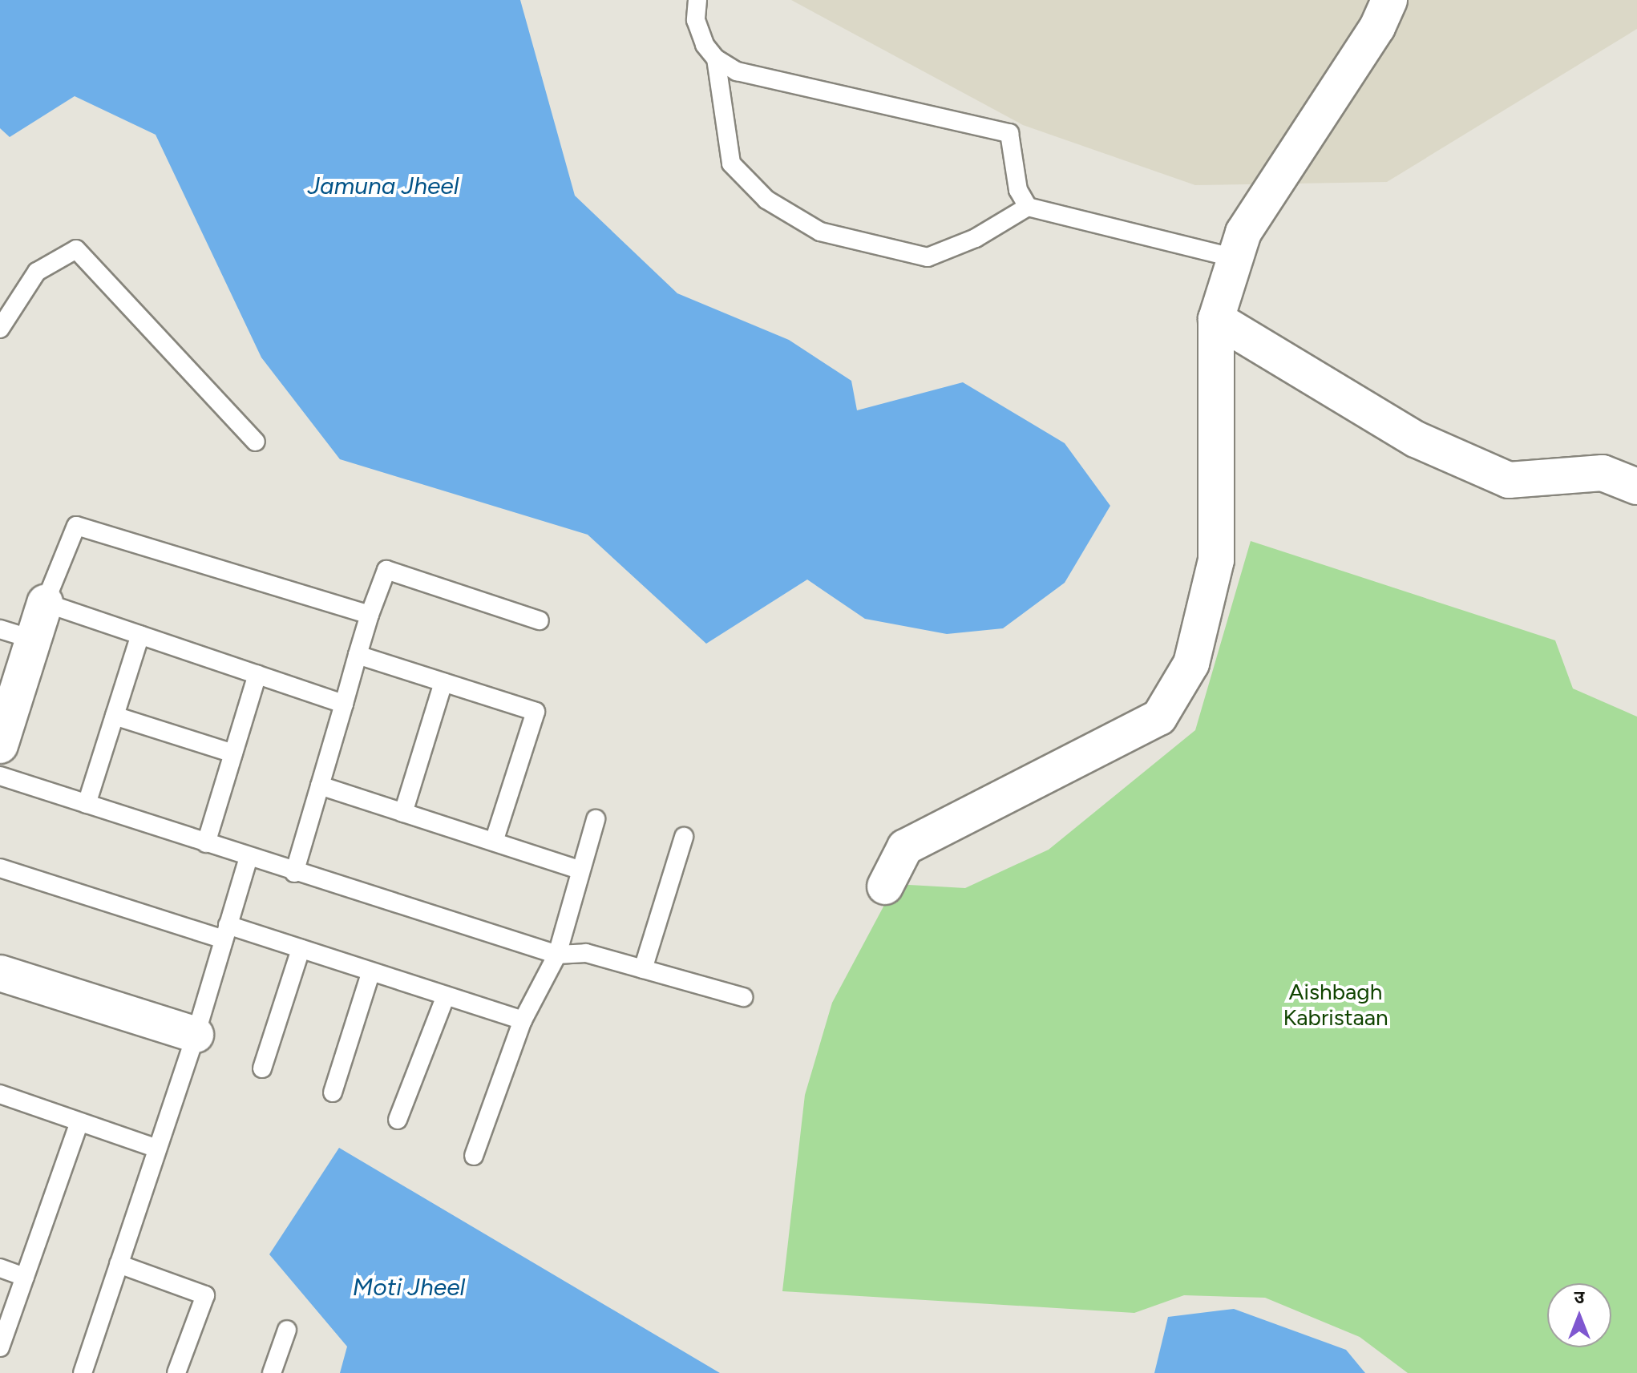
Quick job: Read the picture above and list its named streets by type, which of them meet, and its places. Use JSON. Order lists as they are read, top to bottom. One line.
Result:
{"water":["Jamuna Jheel","Moti Jheel"],"parks":["Aishbagh Kabristaan"],"north":"top"}
